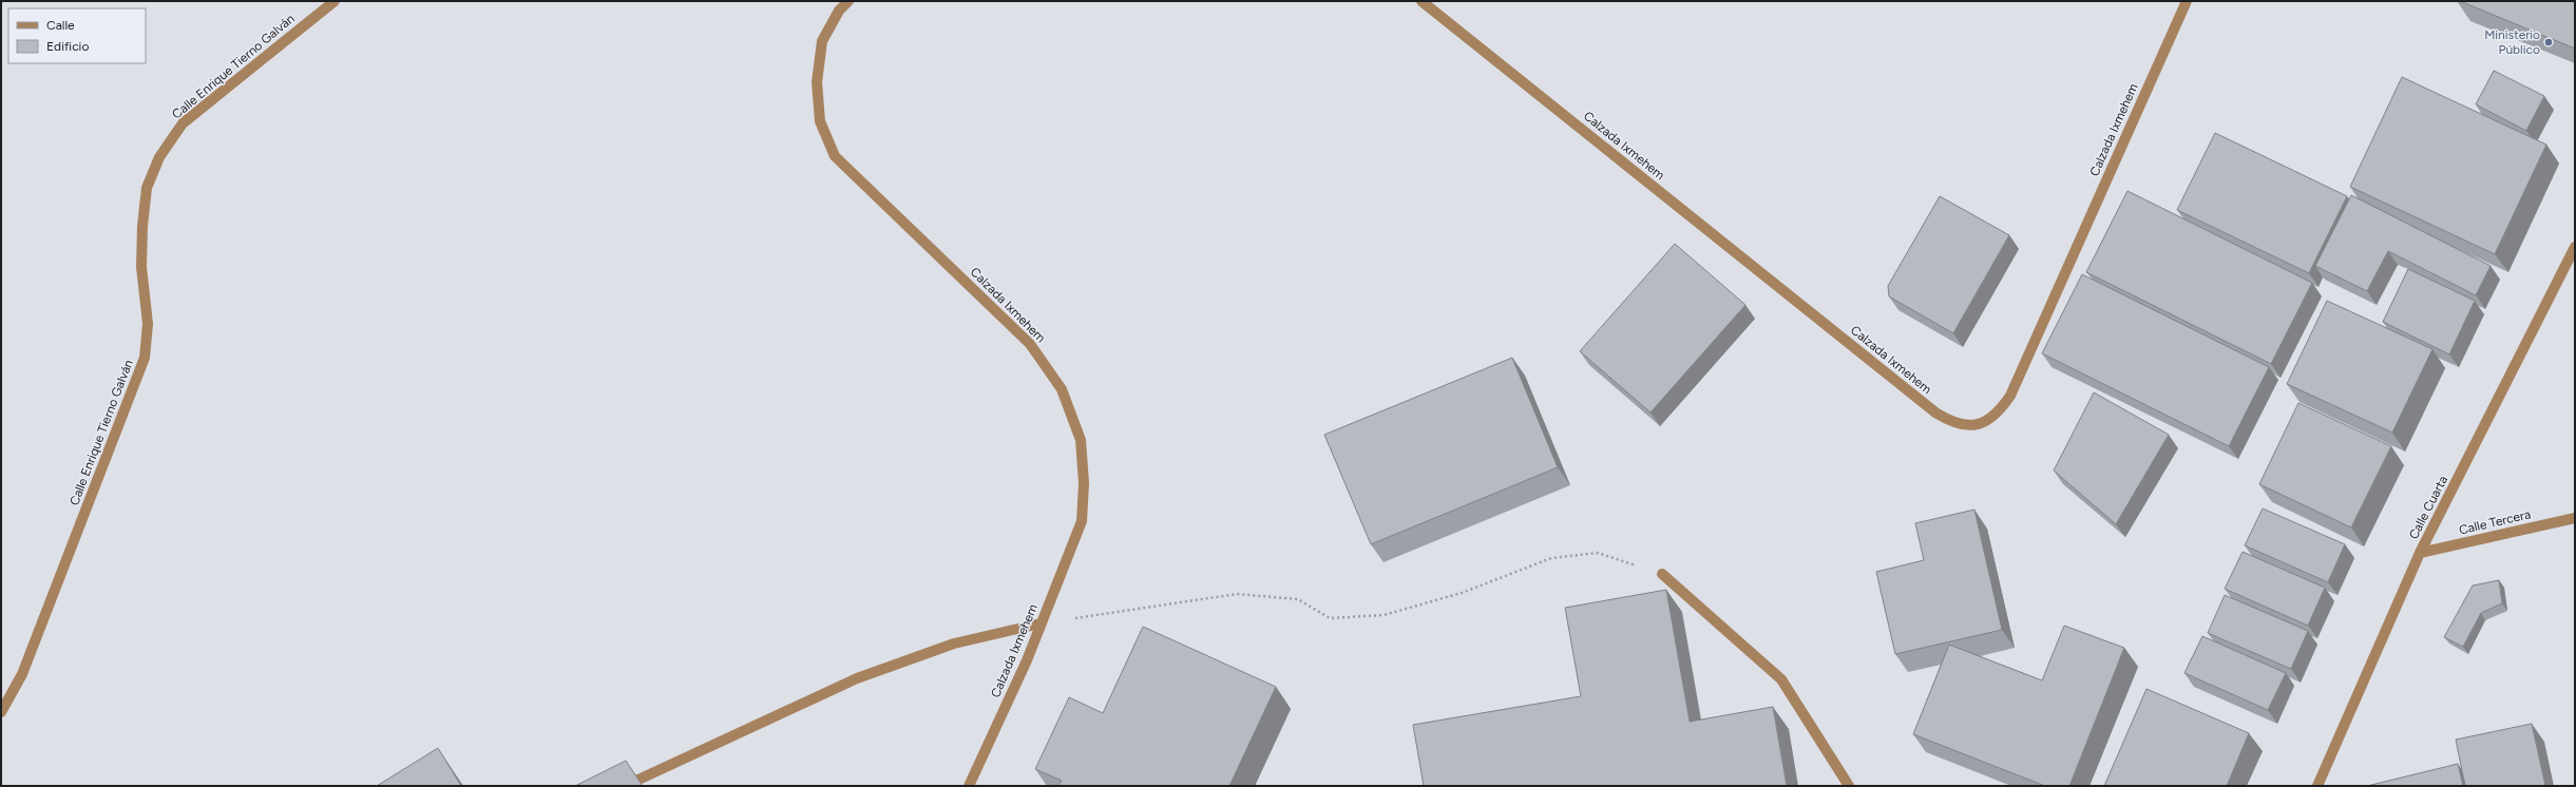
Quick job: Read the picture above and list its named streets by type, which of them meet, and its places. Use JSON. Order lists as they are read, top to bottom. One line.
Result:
{"streets":{"street":["Calle Enrique Tierno Galván","Calzada Ixmehem","Calle Cuarta","Calle Tercera"]},"crossings":[["Calle Cuarta","Calle Tercera"]],"places":["Ministerio Público"],"legend":["Calle","Edificio"]}
